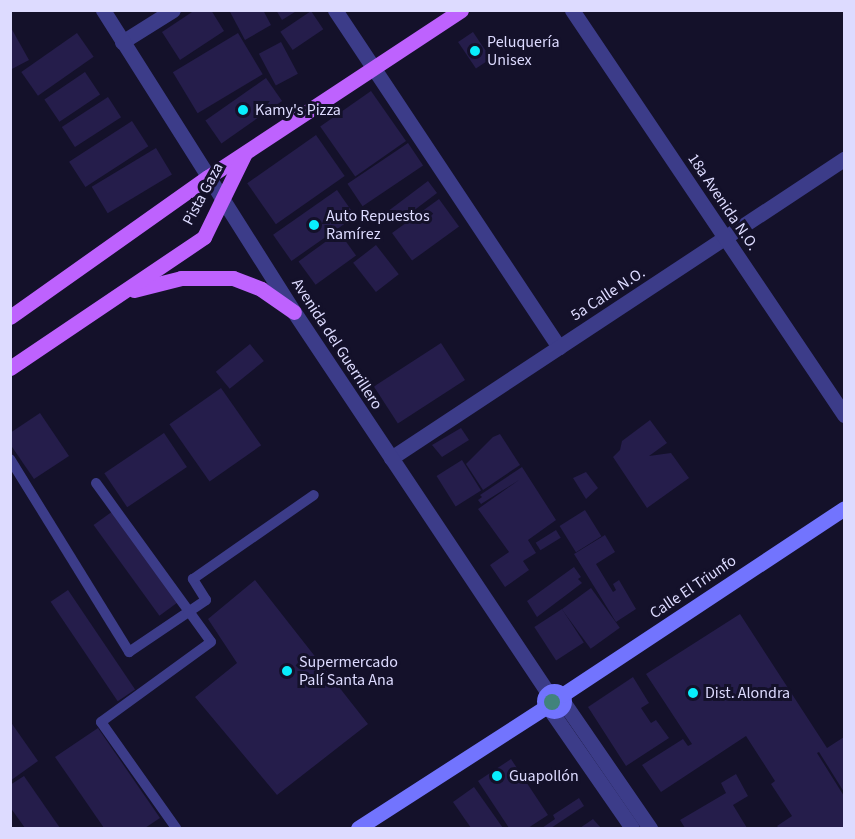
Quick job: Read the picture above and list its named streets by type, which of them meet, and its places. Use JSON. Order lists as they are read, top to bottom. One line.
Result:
{"streets":{"main road":["Pista Gaza","Calle El Triunfo"],"street":["18a Avenida N.O.","5a Calle N.O.","Avenida del Guerrillero"]},"crossings":[["Pista Gaza","Avenida del Guerrillero"],["18a Avenida N.O.","5a Calle N.O."],["5a Calle N.O.","Avenida del Guerrillero"],["Avenida del Guerrillero","Calle El Triunfo"]],"places":["Peluquería Unisex","Kamy's Pizza","Auto Repuestos Ramírez","Supermercado Palí Santa Ana","Dist. Alondra","Guapollón"]}
